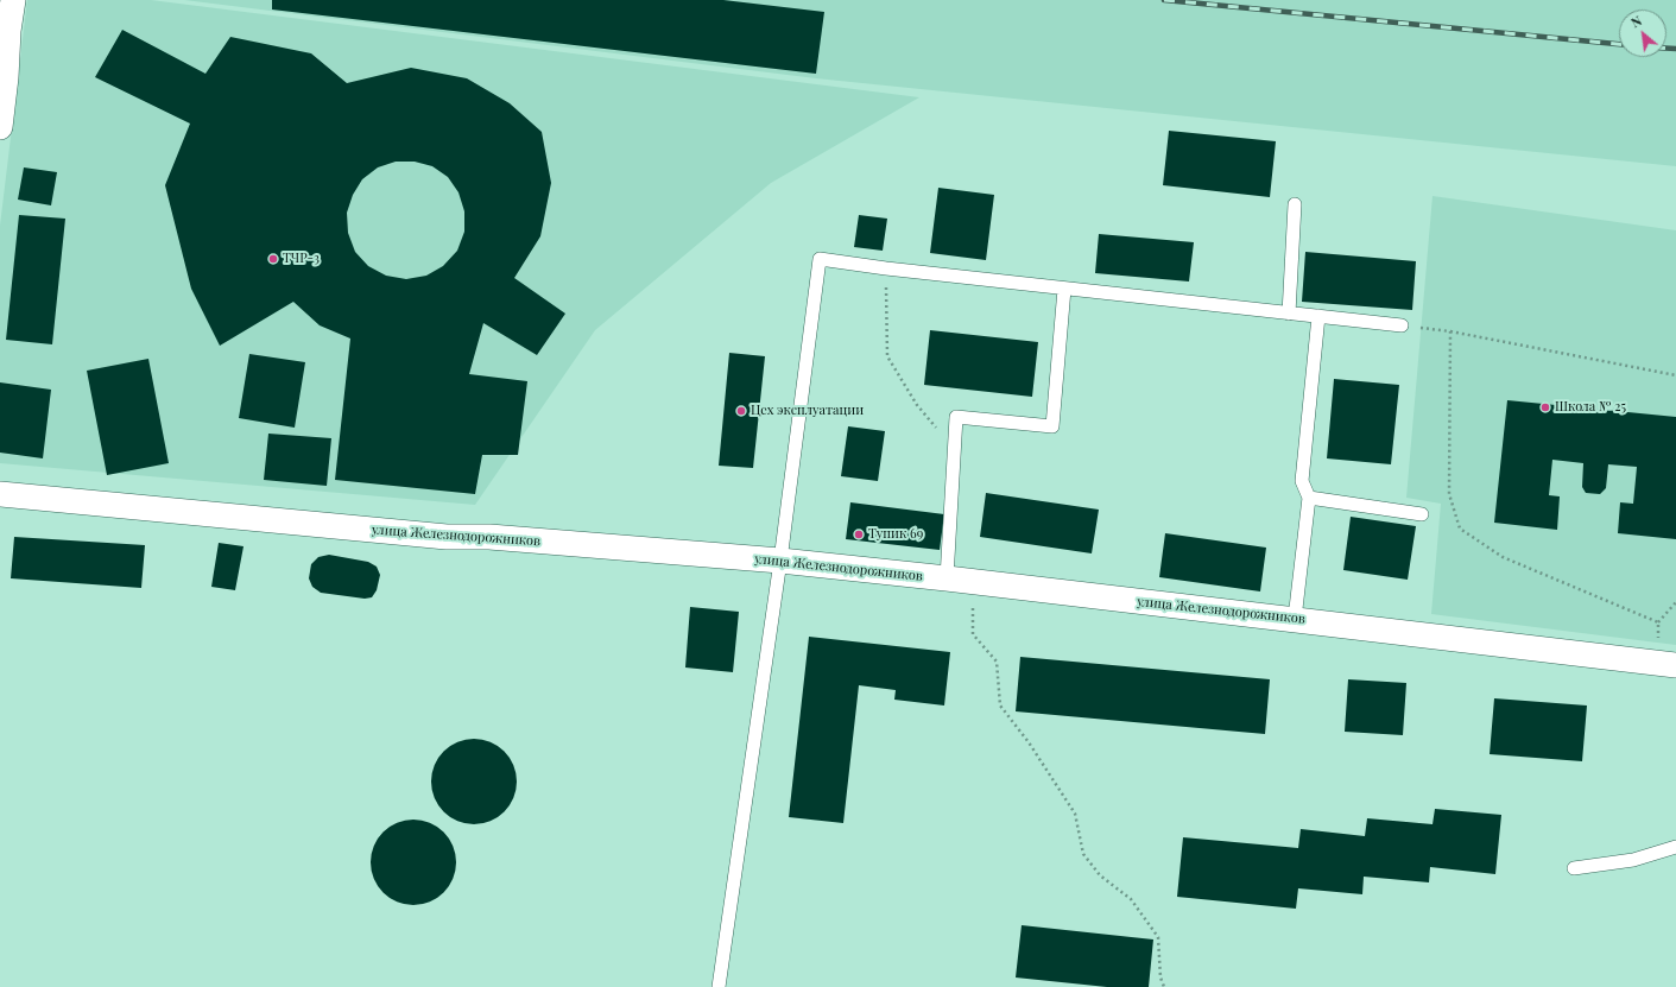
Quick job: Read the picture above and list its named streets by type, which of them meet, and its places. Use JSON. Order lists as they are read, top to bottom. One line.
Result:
{"streets":{"street":["улица Железнодорожников"]},"places":["ТЧР-3","Школа № 25","Цех эксплуатации","Тупик 69"],"north":"top left"}
